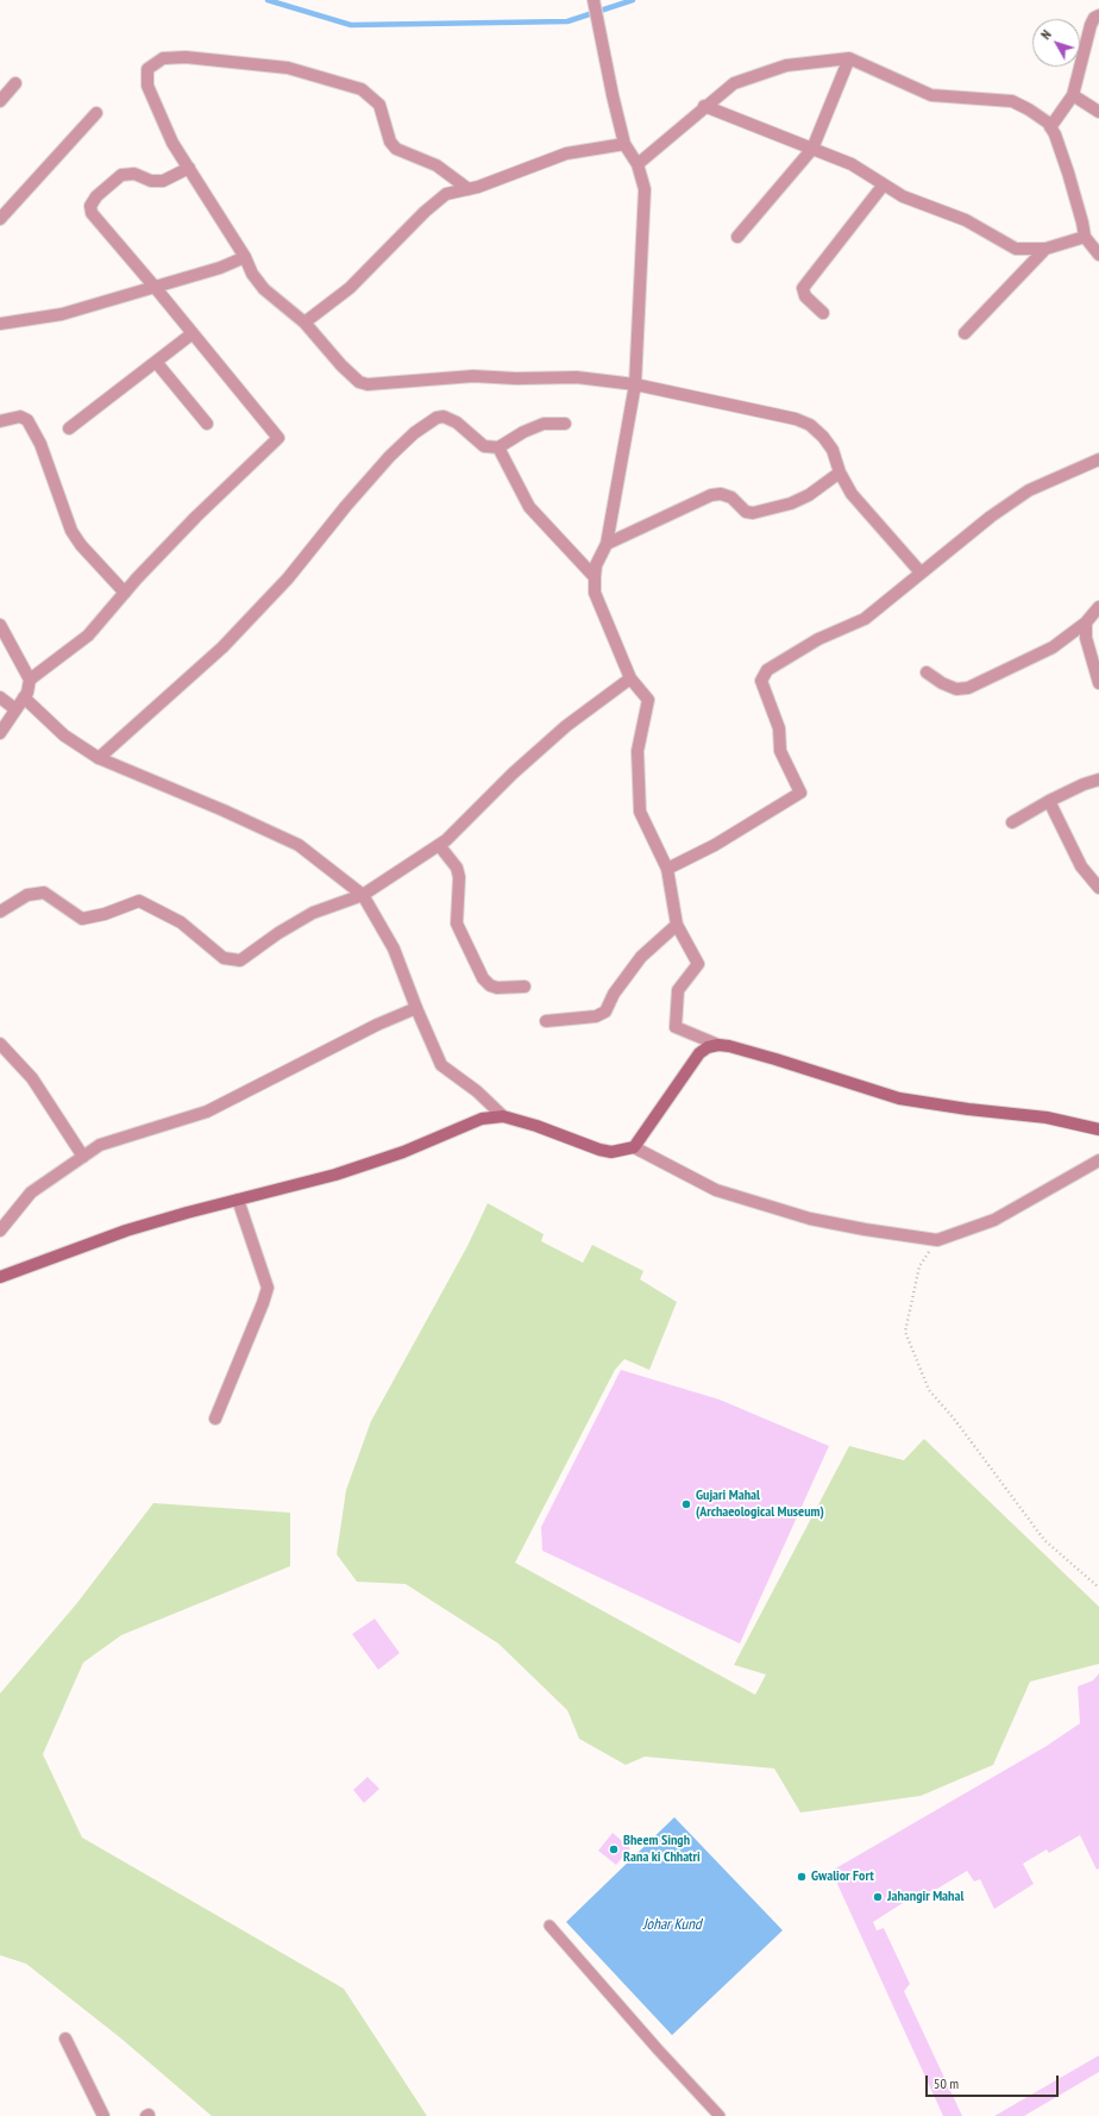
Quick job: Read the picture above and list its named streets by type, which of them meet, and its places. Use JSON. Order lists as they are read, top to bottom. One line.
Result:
{"water":["Johar Kund"],"places":["Gujari Mahal (Archaeological Museum)","Bheem Singh Rana ki Chhatri","Gwalior Fort","Jahangir Mahal"],"scale_bar":"50 m","north":"top left"}
